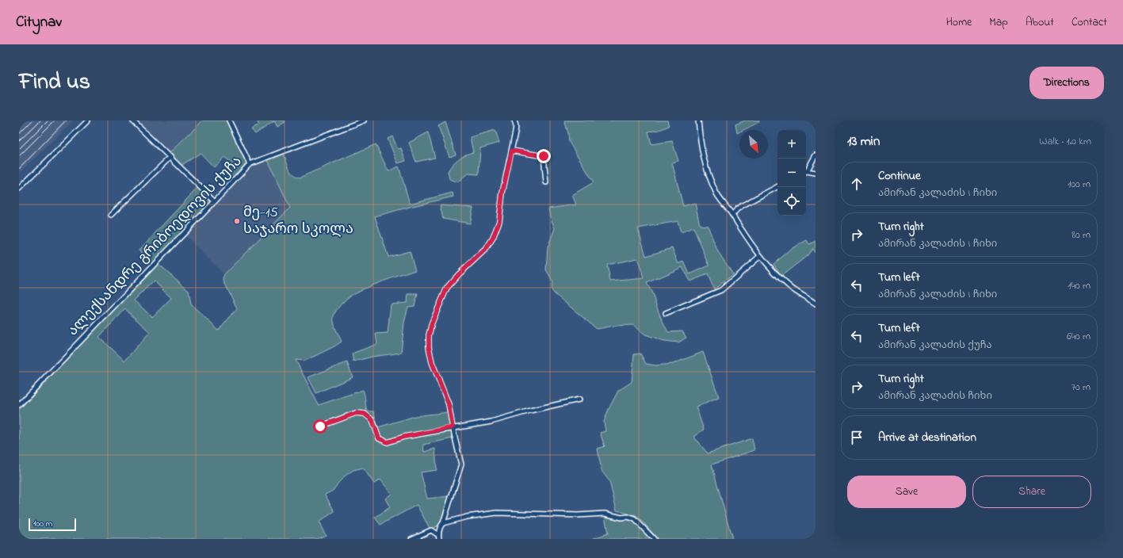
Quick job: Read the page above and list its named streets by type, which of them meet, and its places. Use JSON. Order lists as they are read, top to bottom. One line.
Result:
{"streets":{"street":["ალექსანდრე გრიბოედოვის ქუჩა"]},"places":["მე-15 საჯარო სკოლა"],"scale_bar":"100 m","north":"bottom right","page":{"header":"Citynav","nav":["Home","Map","About","Contact"],"title":"Find us","buttons":["Directions",["Save","Share"]],"heading":["13 min","Walk · 1.0 km"],"map_buttons":["+","−"],"list":[["Continue","ამირან კალაძის I ჩიხი","100 m"],["Turn right","ამირან კალაძის I ჩიხი","80 m"],["Turn left","ამირან კალაძის I ჩიხი","140 m"],["Turn left","ამირან კალაძის ქუჩა","640 m"],["Turn right","ამირან კალაძის ჩიხი","70 m"],"Arrive at destination"],"scale":"100 m"}}
